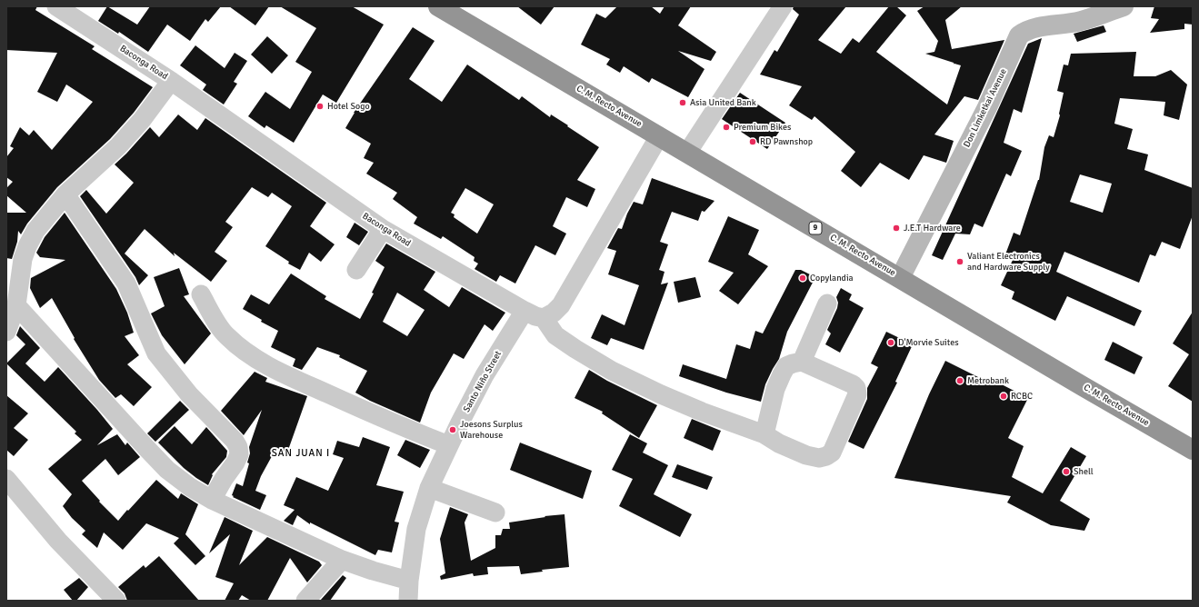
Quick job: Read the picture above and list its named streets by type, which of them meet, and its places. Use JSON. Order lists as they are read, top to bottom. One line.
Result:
{"streets":{"highway":["C. M. Recto Avenue","9"],"street":["Baconga Road","Don Limketkai Avenue","Santo Niño Street"]},"crossings":[["Baconga Road","Santo Niño Street"],["C. M. Recto Avenue","Don Limketkai Avenue"]],"districts":["SAN JUAN I"],"places":["Asia United Bank","Hotel Sogo","Premium Bikes","RD Pawnshop","J.E.T Hardware","Valiant Electronics and Hardware Supply","Copylandia","D'Morvie Suites","Metrobank","RCBC","Joesons Surplus Warehouse","Shell"]}
